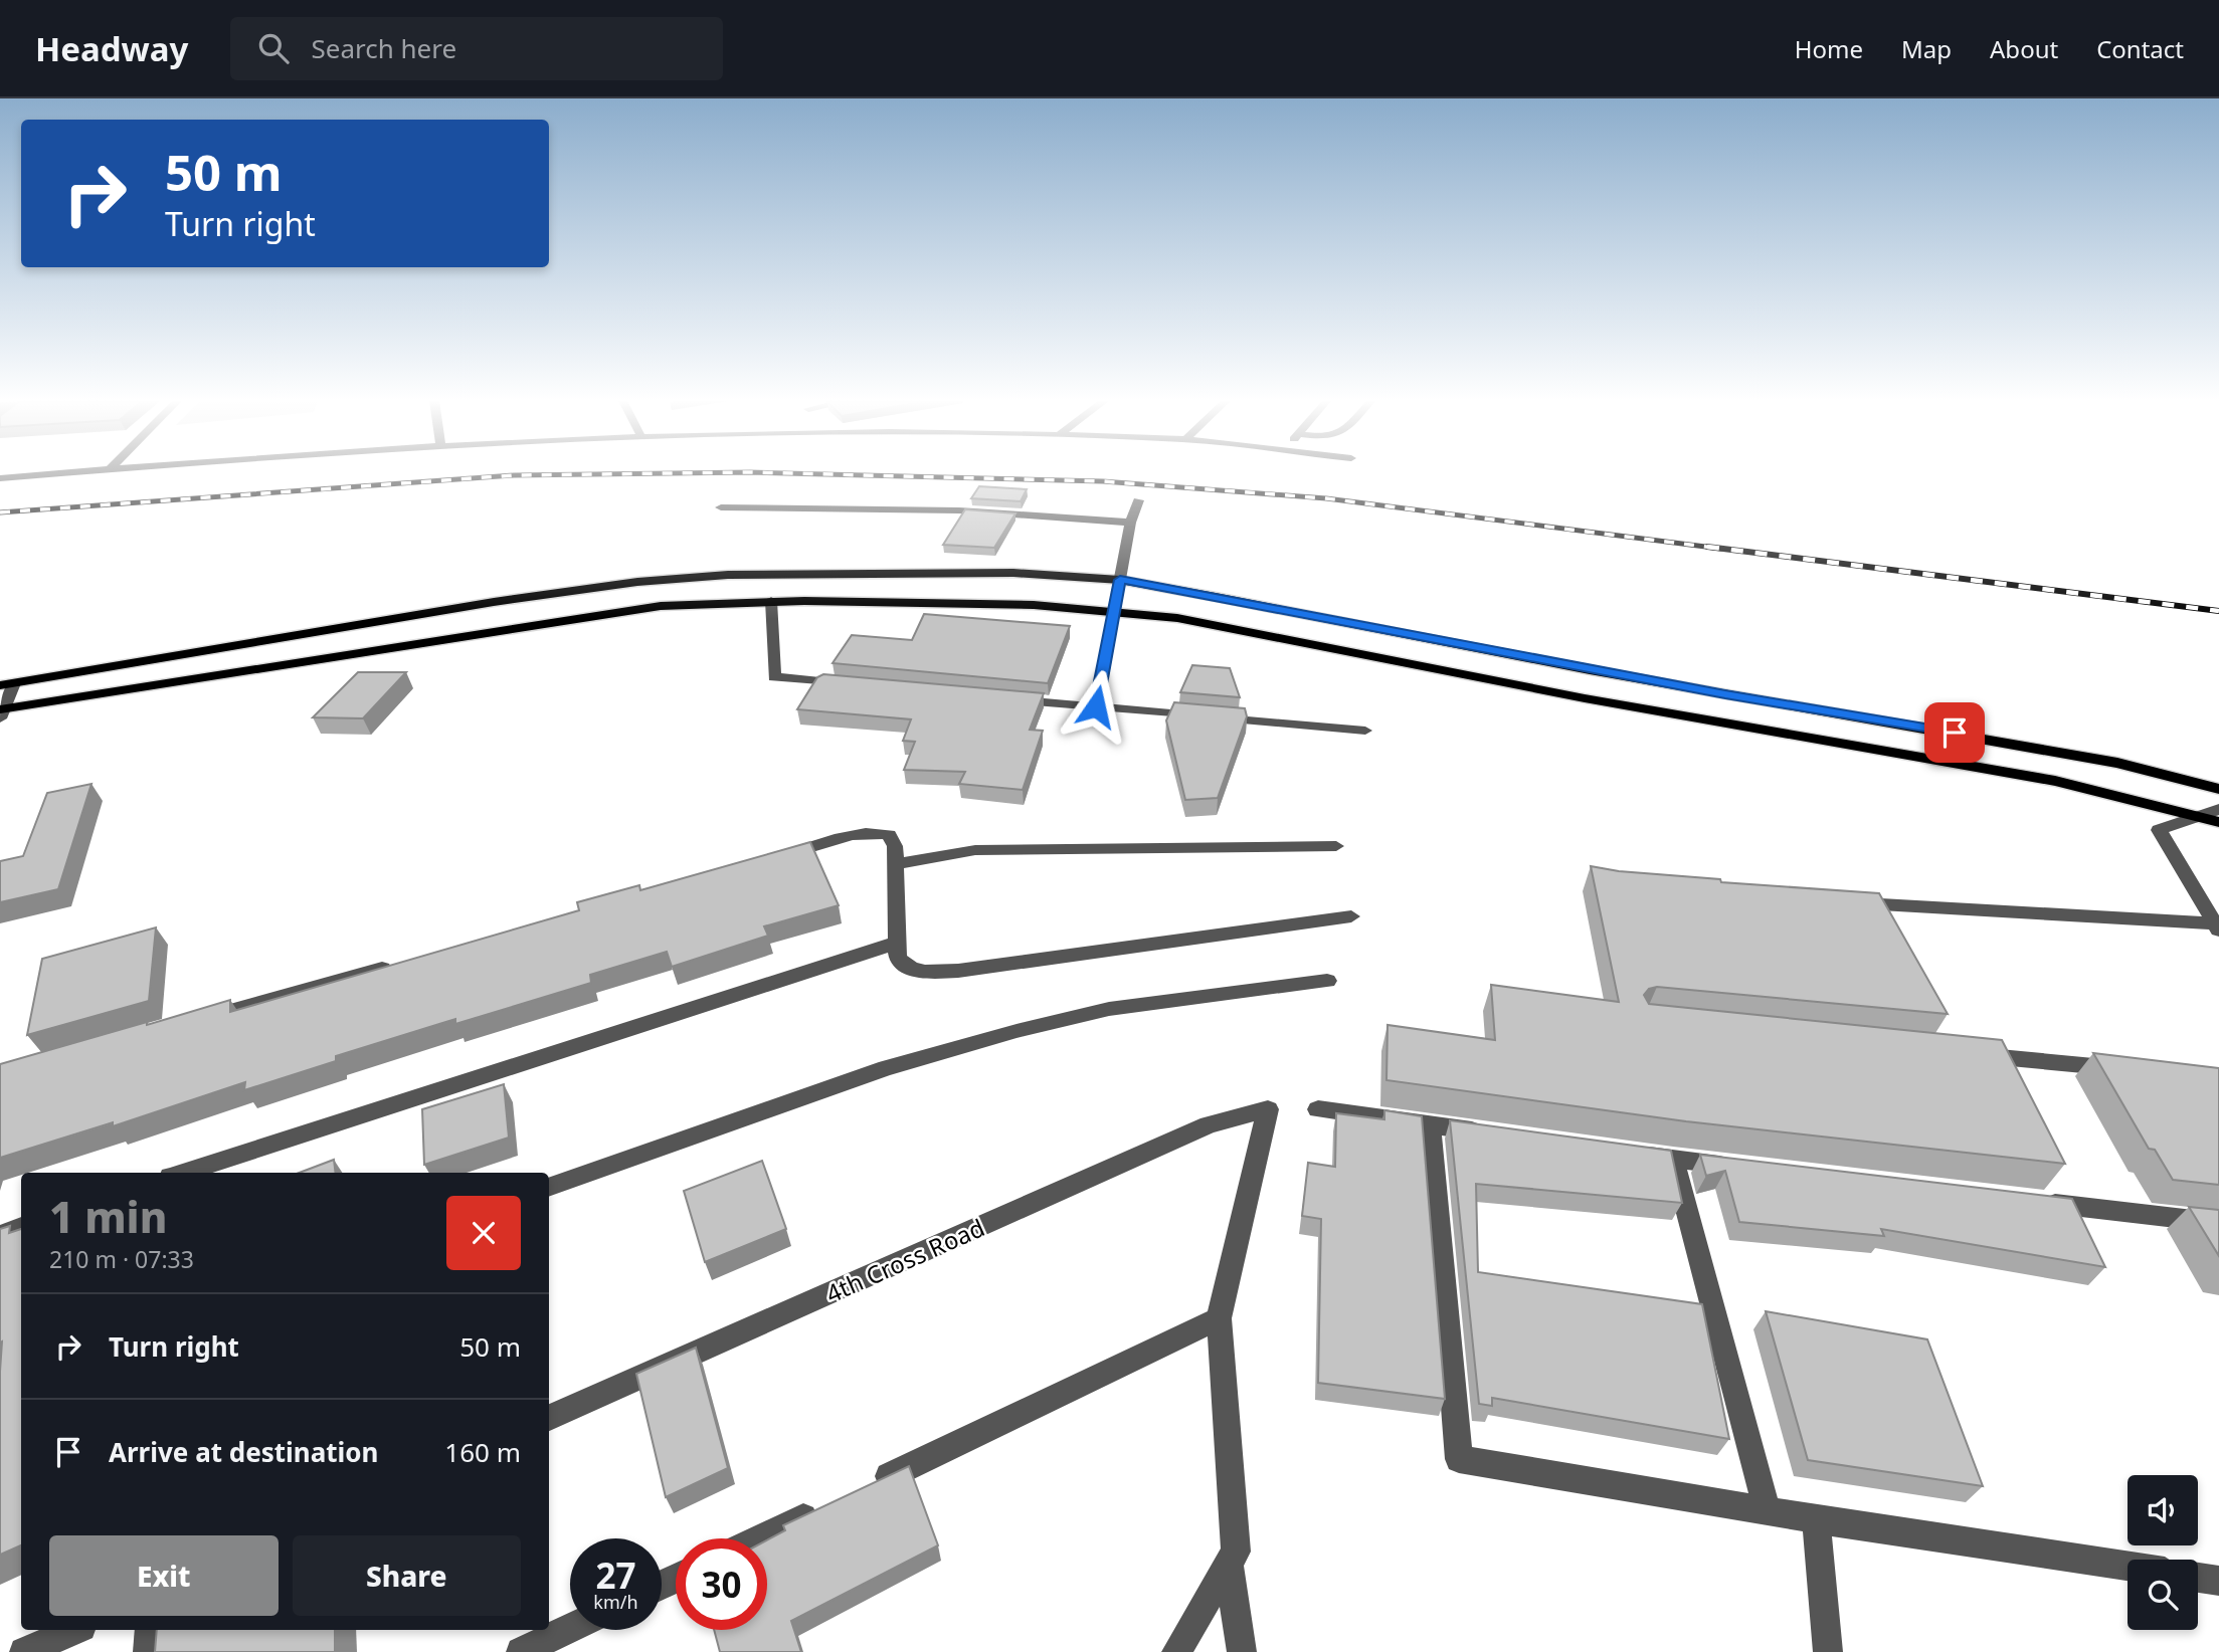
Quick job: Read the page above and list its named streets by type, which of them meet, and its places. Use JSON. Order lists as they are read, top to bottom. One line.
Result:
{"streets":{"street":["4th Cross Road"]},"page":{"header":"Headway","search":"Search here","nav":["Home","Map","About","Contact"],"turn":["50 m","Turn right"],"heading":["1 min","210 m · 07:33"],"list":[{"name":"Turn right","value":"50 m"},{"name":"Arrive at destination","value":"160 m"}],"buttons":["Exit","Share"],"speed":"27 km/h","limit":"30"}}
